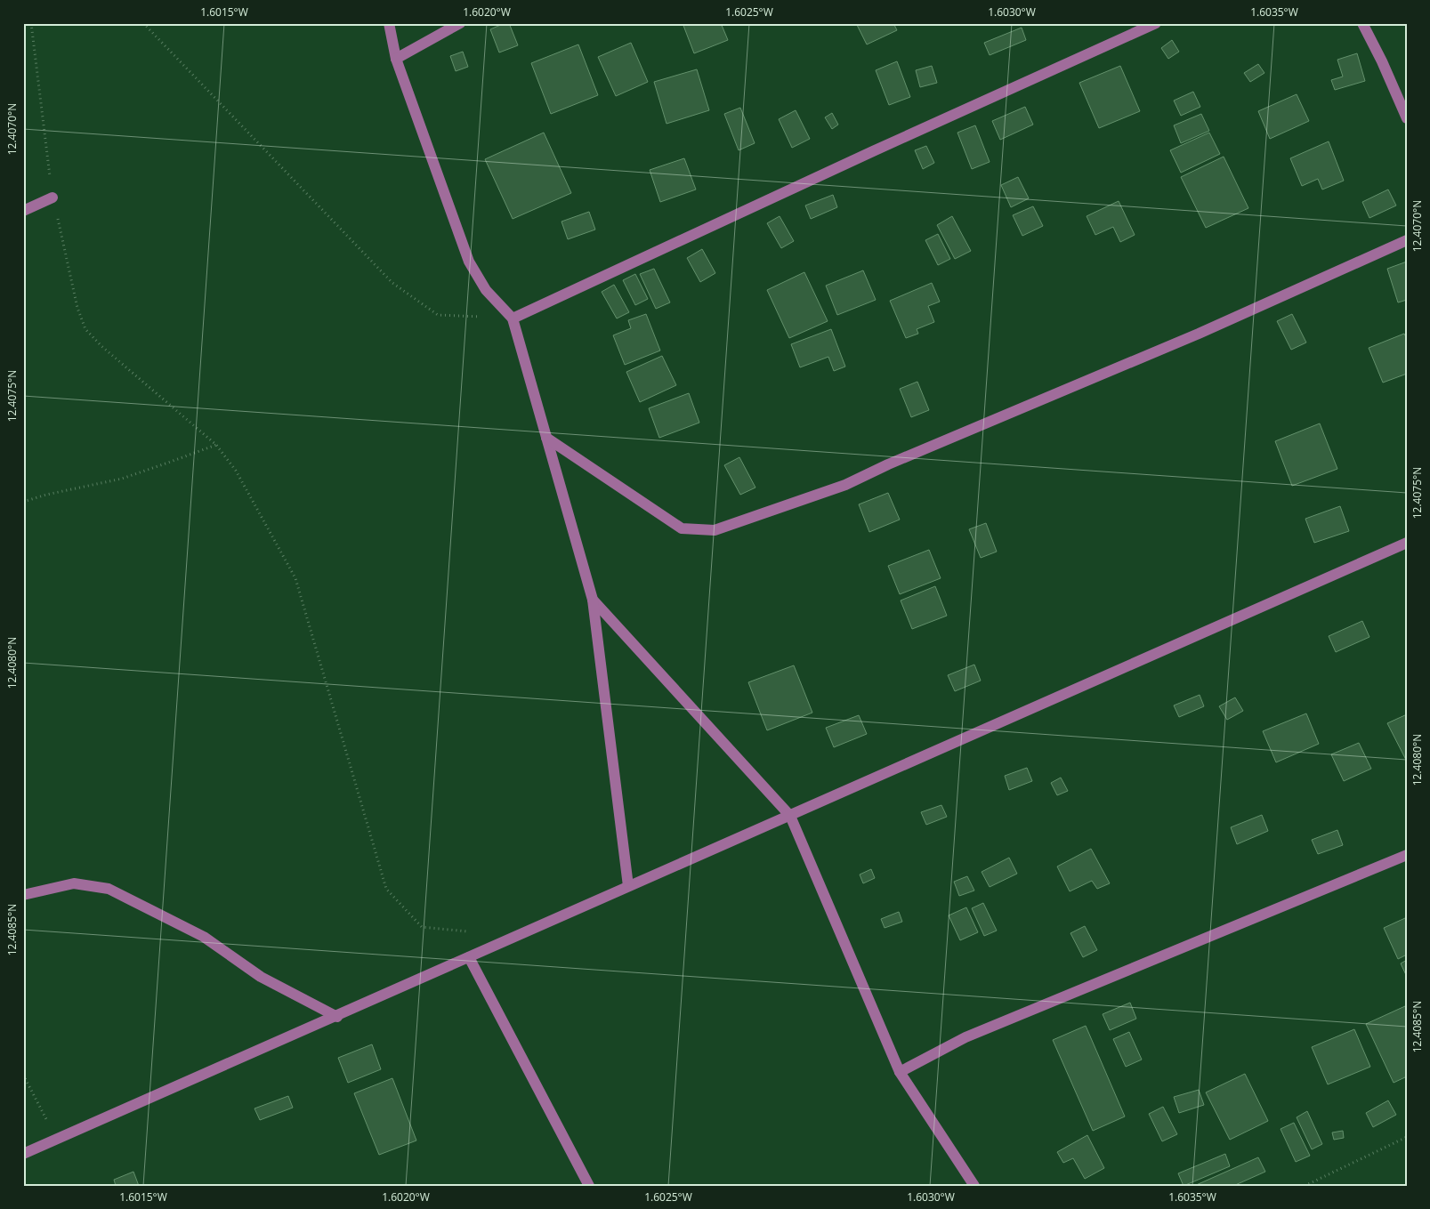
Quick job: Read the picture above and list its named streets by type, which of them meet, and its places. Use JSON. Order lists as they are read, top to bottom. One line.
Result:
{"coordinates":["1.6015°W","1.6020°W","1.6025°W","1.6030°W","1.6035°W","12.4070°N","12.4075°N","12.4080°N","12.4085°N"]}
